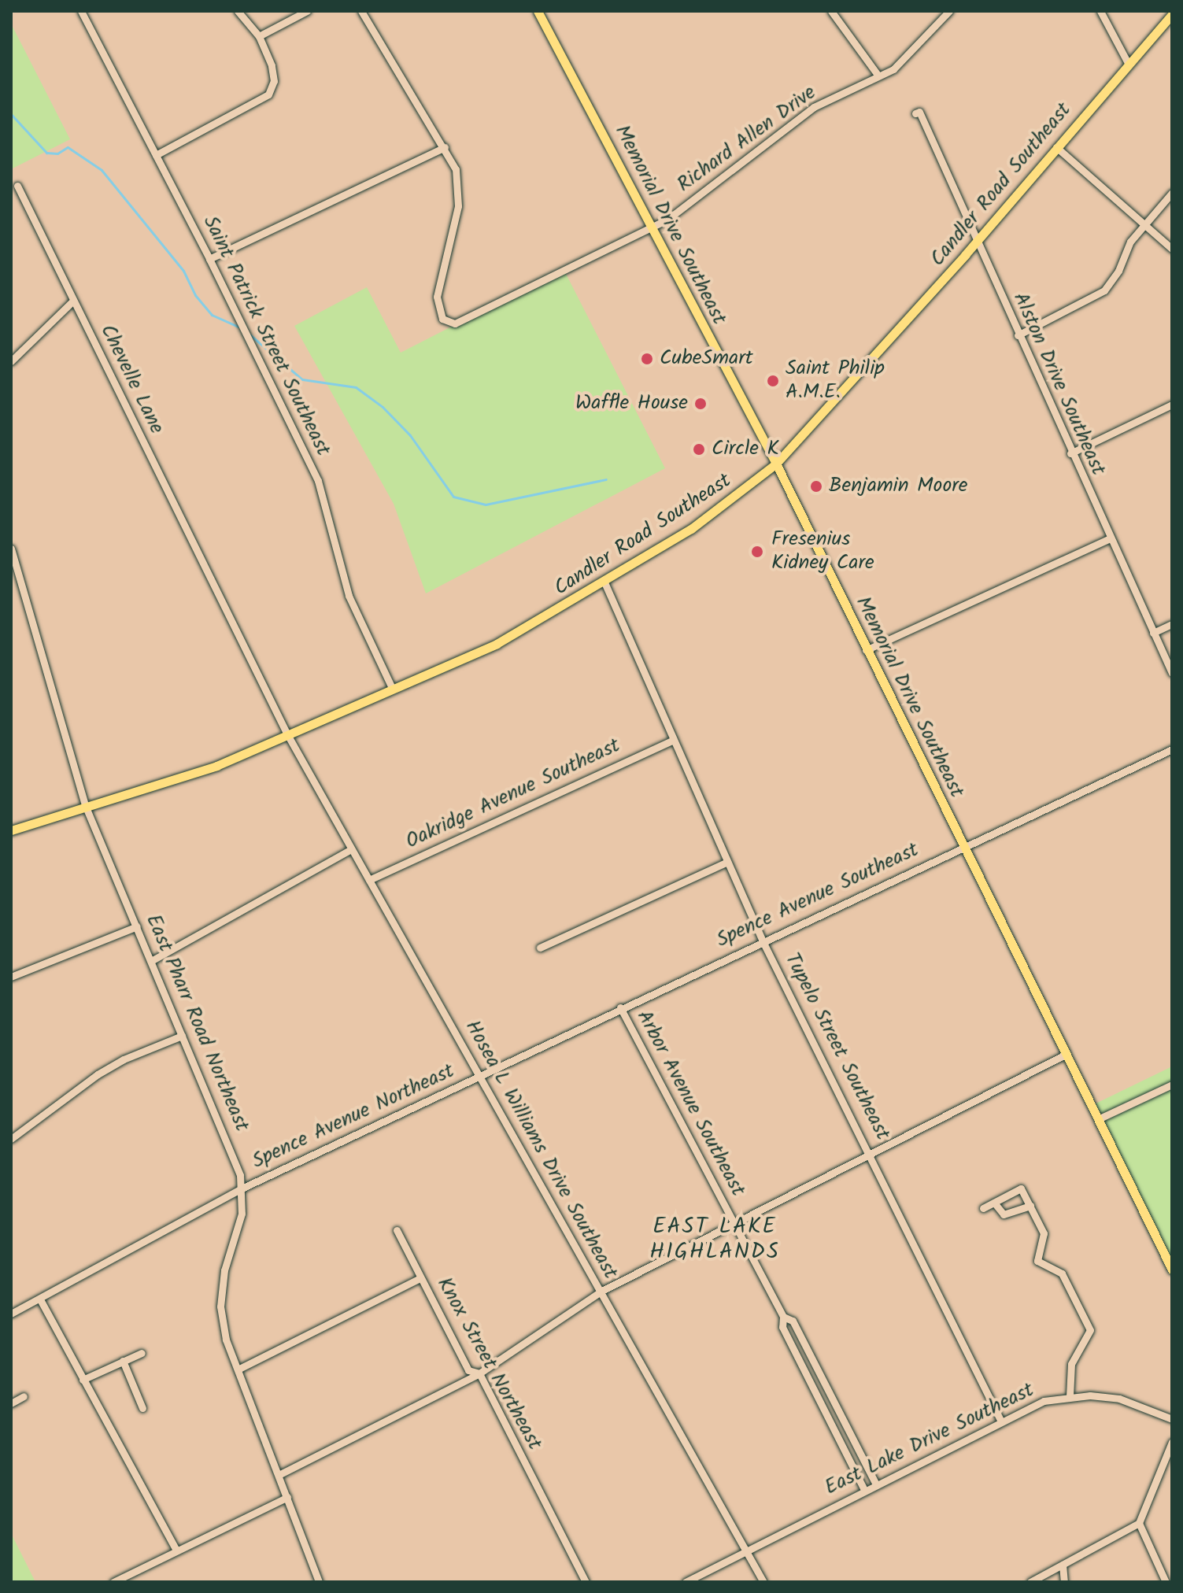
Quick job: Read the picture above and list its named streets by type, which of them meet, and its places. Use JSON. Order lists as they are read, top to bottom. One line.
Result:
{"streets":{"main road":["Candler Road Southeast","Memorial Drive Southeast"],"street":["Richard Allen Drive","Saint Patrick Street Southeast","Chevelle Lane","Alston Drive Southeast","Oakridge Avenue Southeast","Spence Avenue Southeast","East Pharr Road Northeast","Tupelo Street Southeast","Arbor Avenue Southeast","Spence Avenue Northeast","Hosea L Williams Drive Southeast","Knox Street Northeast","East Lake Drive Southeast"]},"crossings":[["Richard Allen Drive","Memorial Drive Southeast"],["Candler Road Southeast","Memorial Drive Southeast"],["Candler Road Southeast","Saint Patrick Street Southeast"],["Candler Road Southeast","Chevelle Lane"],["Candler Road Southeast","Alston Drive Southeast"],["Candler Road Southeast","East Pharr Road Northeast"],["Candler Road Southeast","Tupelo Street Southeast"],["Candler Road Southeast","Hosea L Williams Drive Southeast"],["Memorial Drive Southeast","Spence Avenue Southeast"],["Chevelle Lane","Hosea L Williams Drive Southeast"],["Oakridge Avenue Southeast","Tupelo Street Southeast"],["Oakridge Avenue Southeast","Hosea L Williams Drive Southeast"],["Spence Avenue Southeast","Tupelo Street Southeast"],["Spence Avenue Southeast","Arbor Avenue Southeast"],["Spence Avenue Southeast","Spence Avenue Northeast"],["Spence Avenue Southeast","Hosea L Williams Drive Southeast"],["East Pharr Road Northeast","Spence Avenue Northeast"],["Tupelo Street Southeast","East Lake Drive Southeast"],["Arbor Avenue Southeast","East Lake Drive Southeast"],["Spence Avenue Northeast","Hosea L Williams Drive Southeast"],["Hosea L Williams Drive Southeast","East Lake Drive Southeast"]],"districts":["EAST LAKE HIGHLANDS"],"places":["CubeSmart","Saint Philip A.M.E.","Waffle House","Circle K","Benjamin Moore","Fresenius Kidney Care"]}
